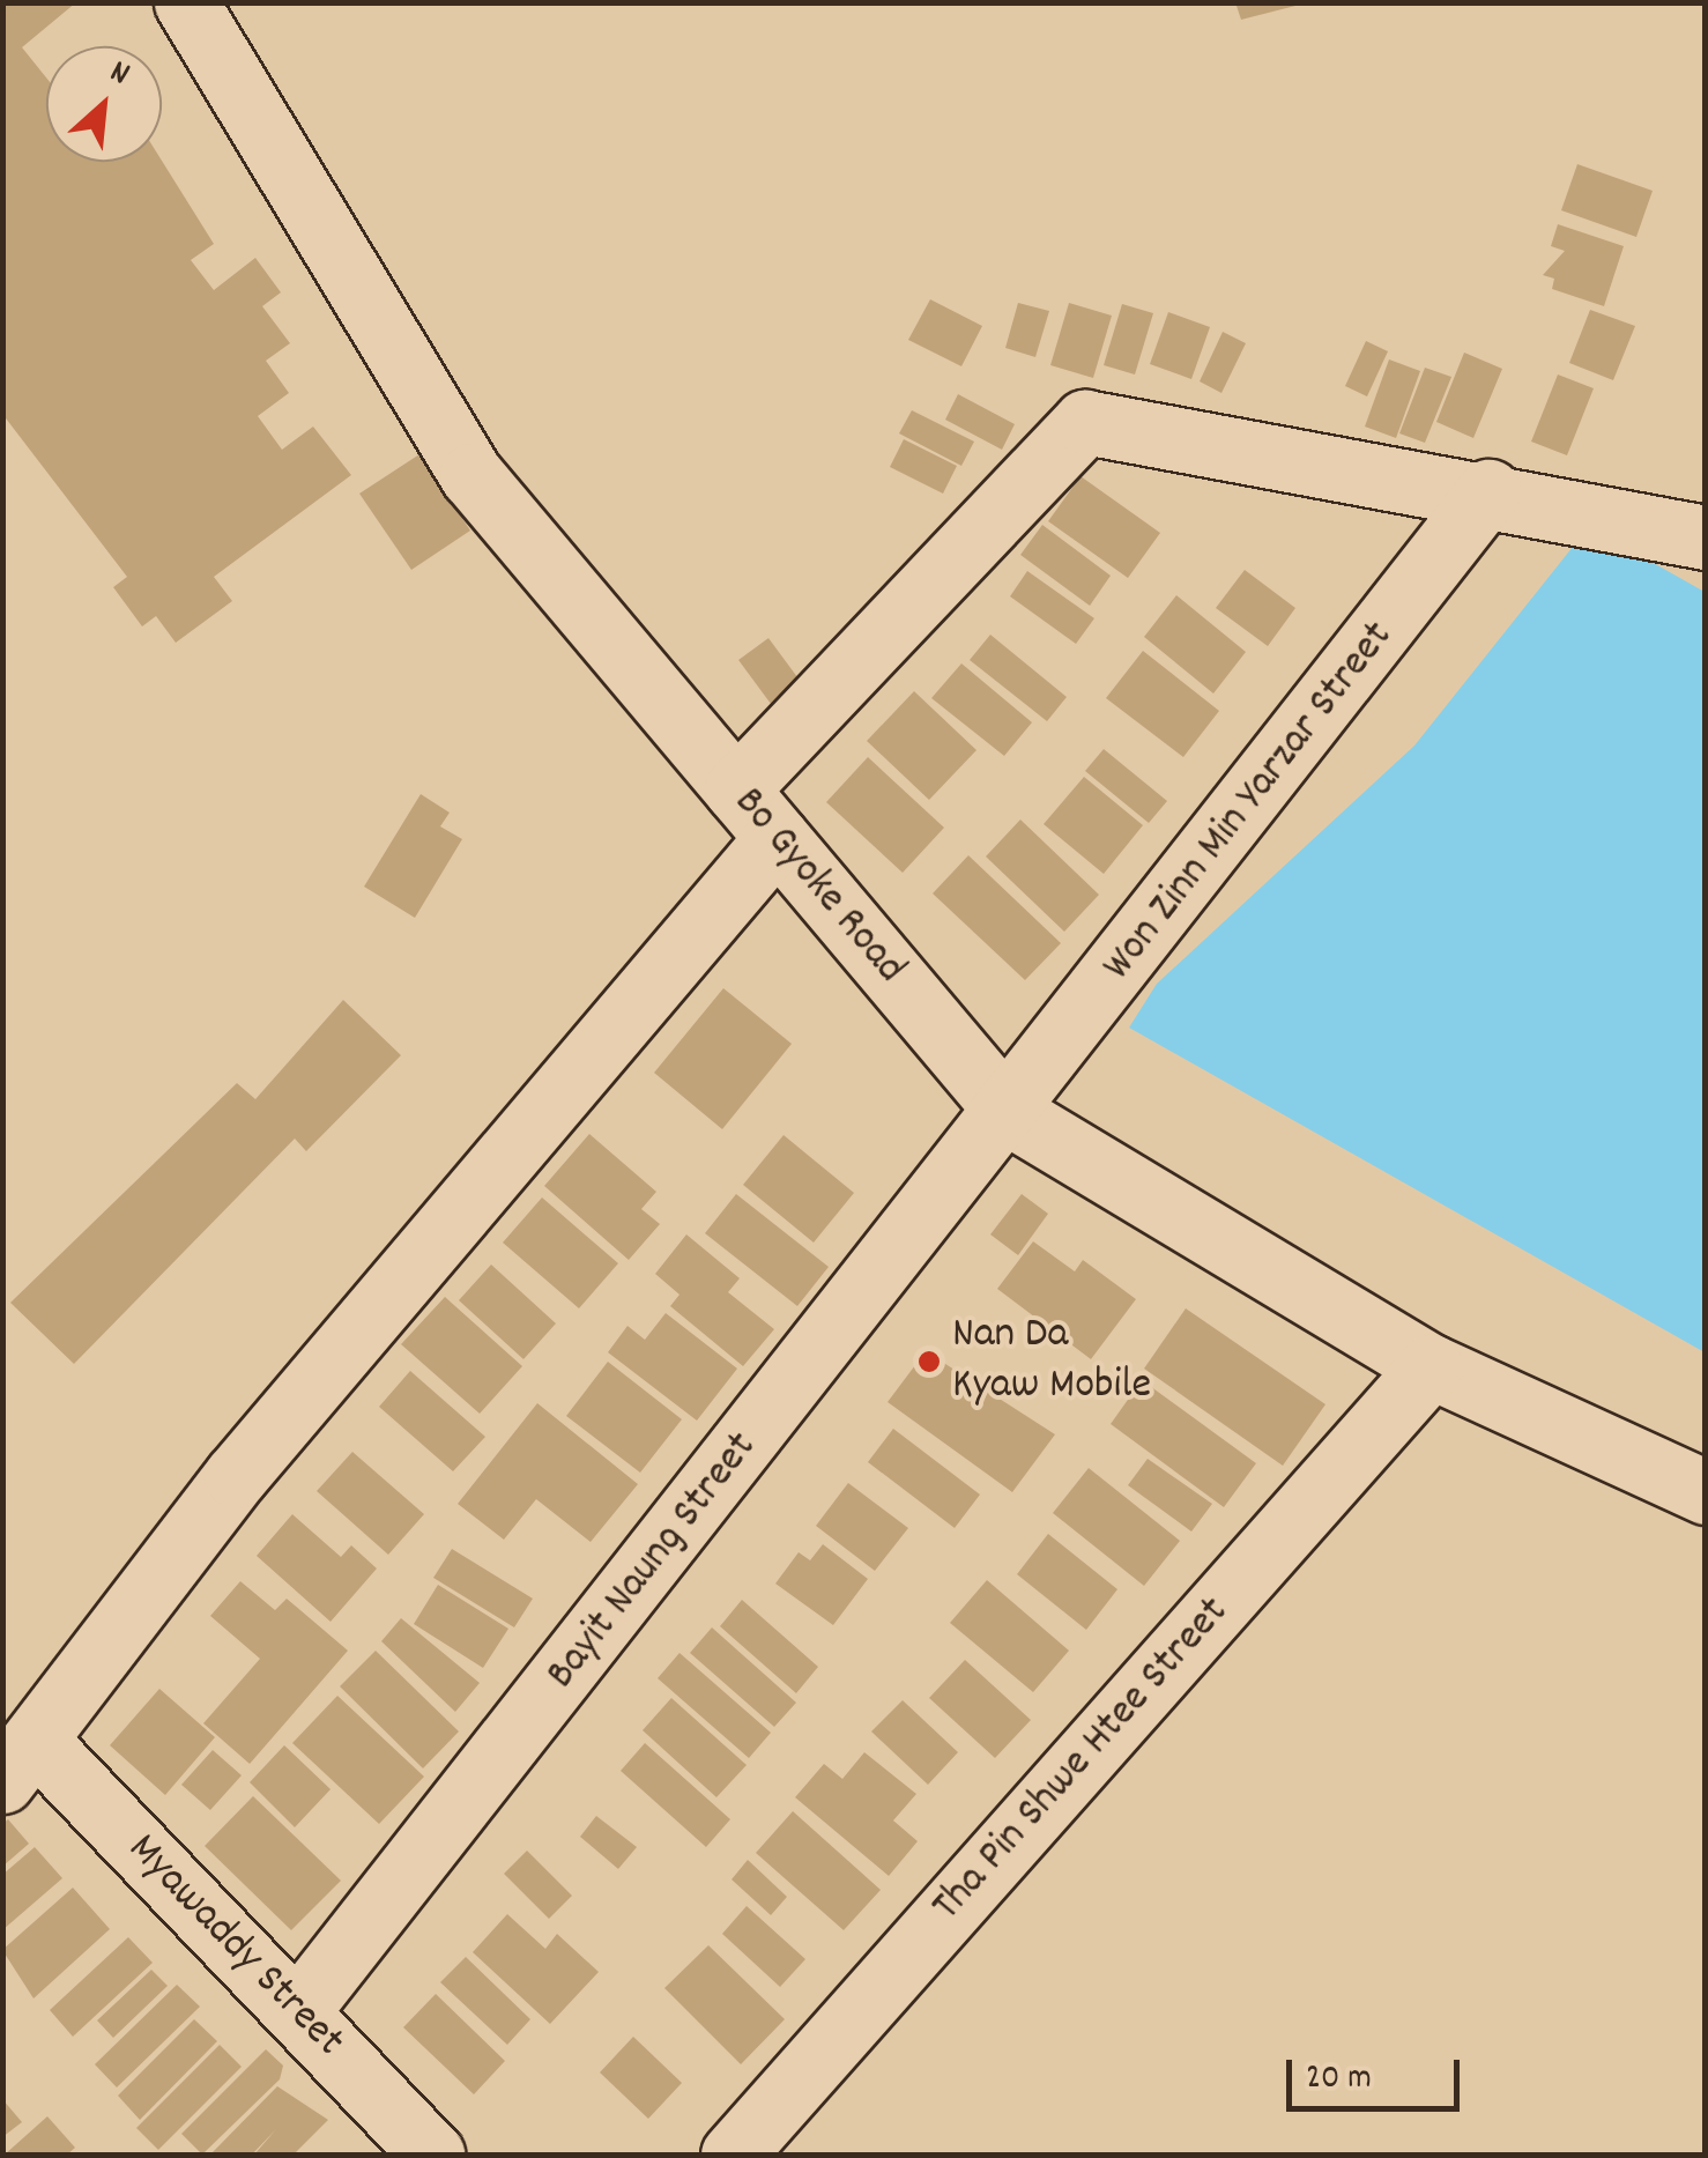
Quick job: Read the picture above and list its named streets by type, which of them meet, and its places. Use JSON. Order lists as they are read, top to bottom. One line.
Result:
{"streets":{"street":["Won Zinn Min Yarzar Street","Bo Gyoke Road","Bayit Naung Street","Tha Pin Shwe Htee Street","Myawaddy Street"]},"crossings":[["Won Zinn Min Yarzar Street","Bo Gyoke Road"],["Won Zinn Min Yarzar Street","Bayit Naung Street"],["Bo Gyoke Road","Bayit Naung Street"],["Bo Gyoke Road","Tha Pin Shwe Htee Street"],["Bayit Naung Street","Myawaddy Street"]],"places":["Nan Da Kyaw Mobile"],"scale_bar":"20 m","north":"top right"}
